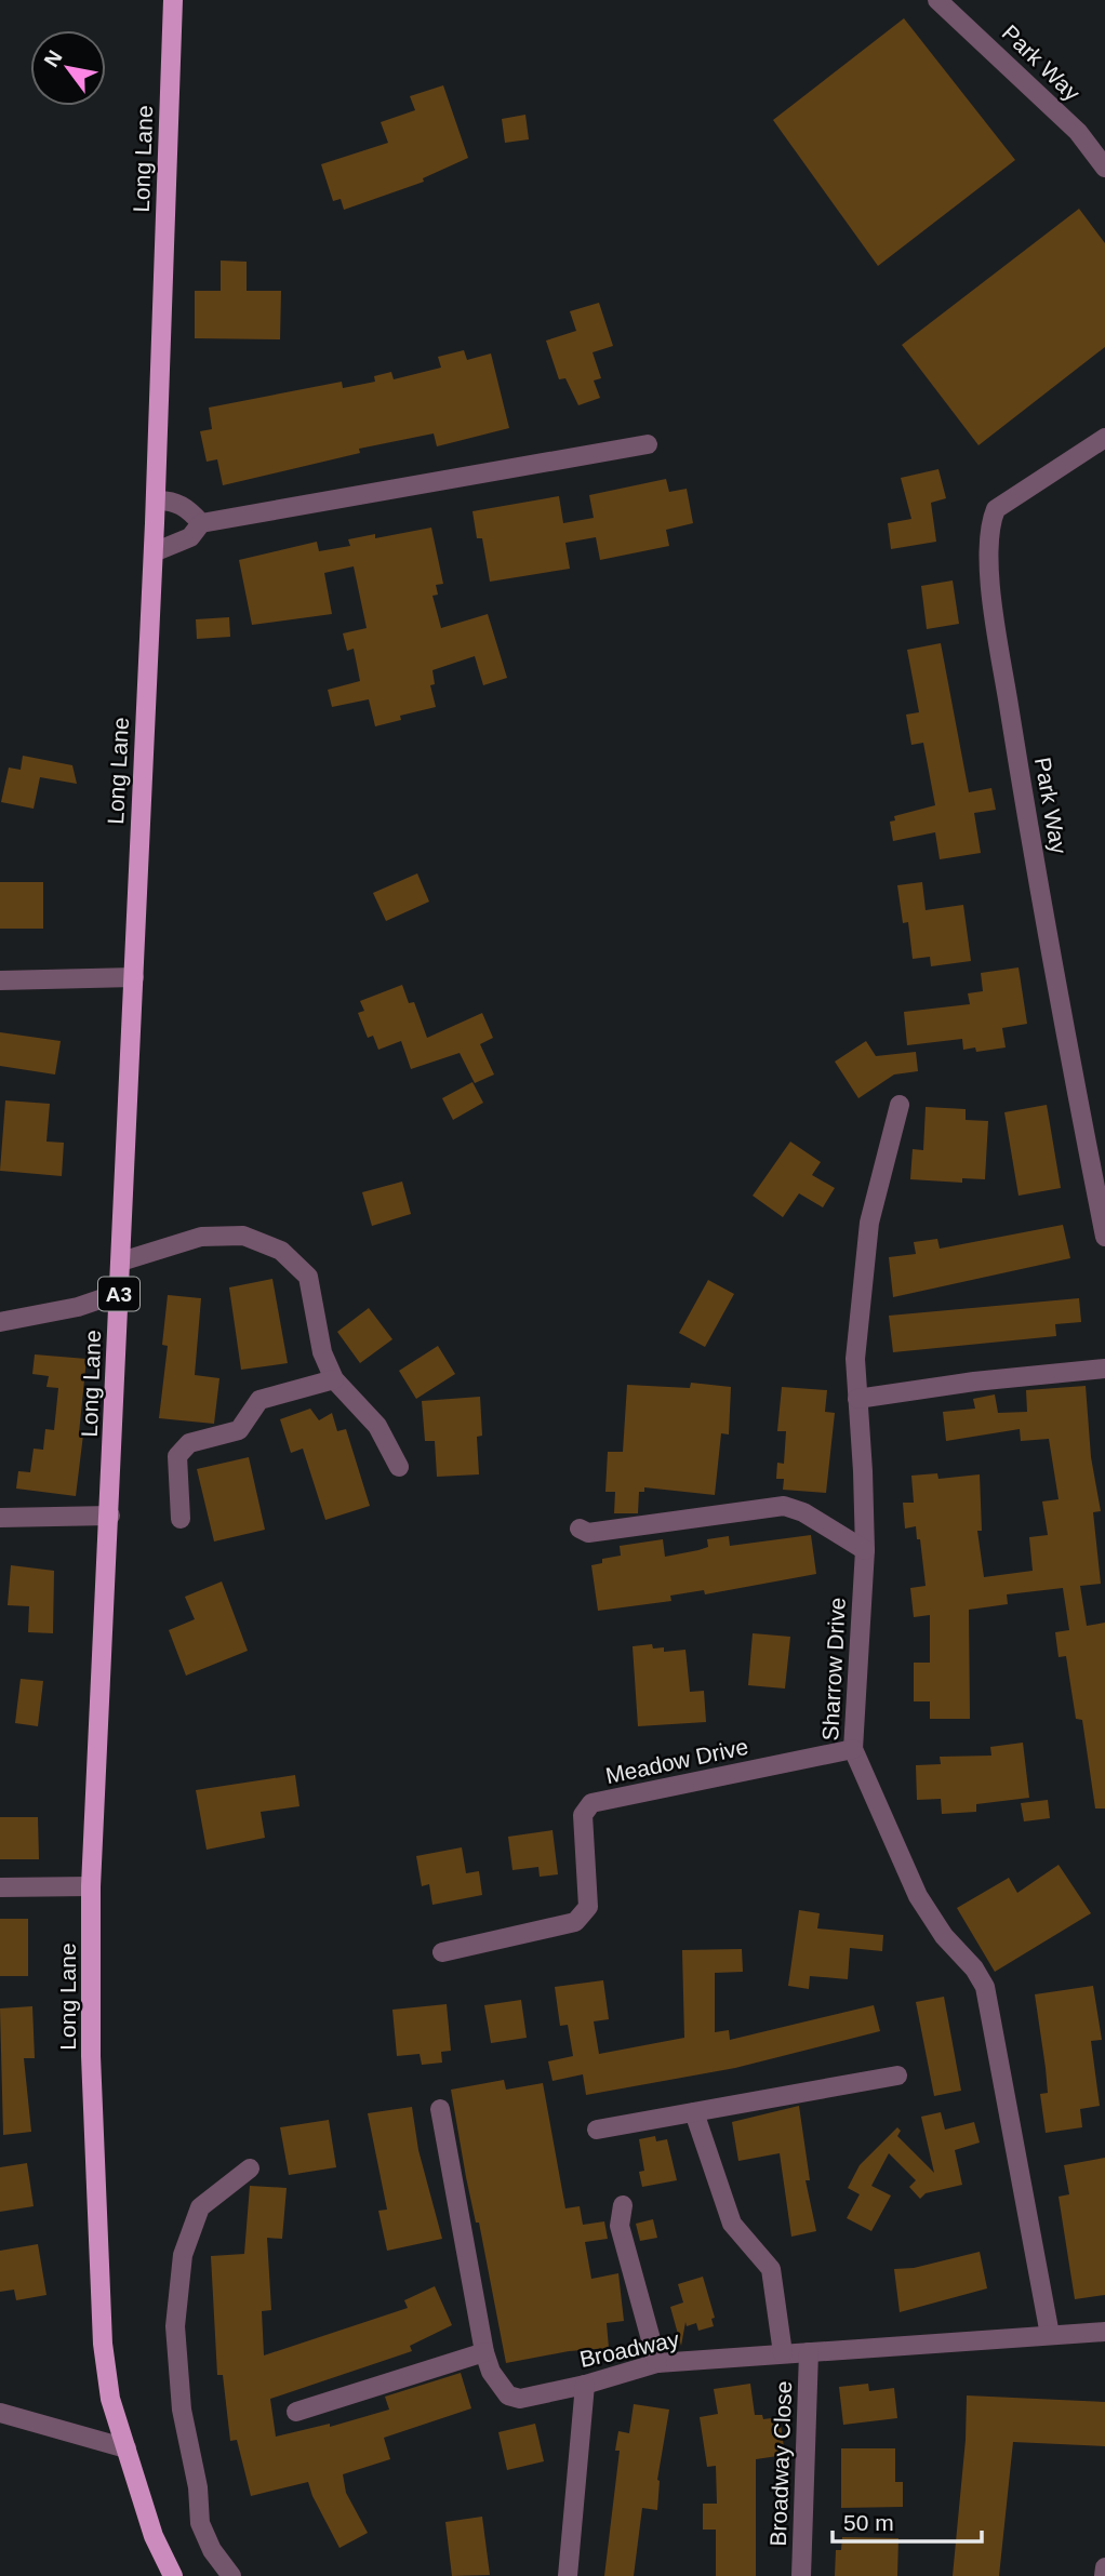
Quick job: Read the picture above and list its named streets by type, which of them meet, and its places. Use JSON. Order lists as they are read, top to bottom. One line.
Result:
{"streets":{"main road":["Long Lane","A3"],"street":["Park Way","Sharrow Drive","Meadow Drive","Broadway","Broadway Close"]},"crossings":[["Sharrow Drive","Meadow Drive"],["Sharrow Drive","Broadway"],["Broadway","Broadway Close"]],"scale_bar":"50 m","north":"top left"}
